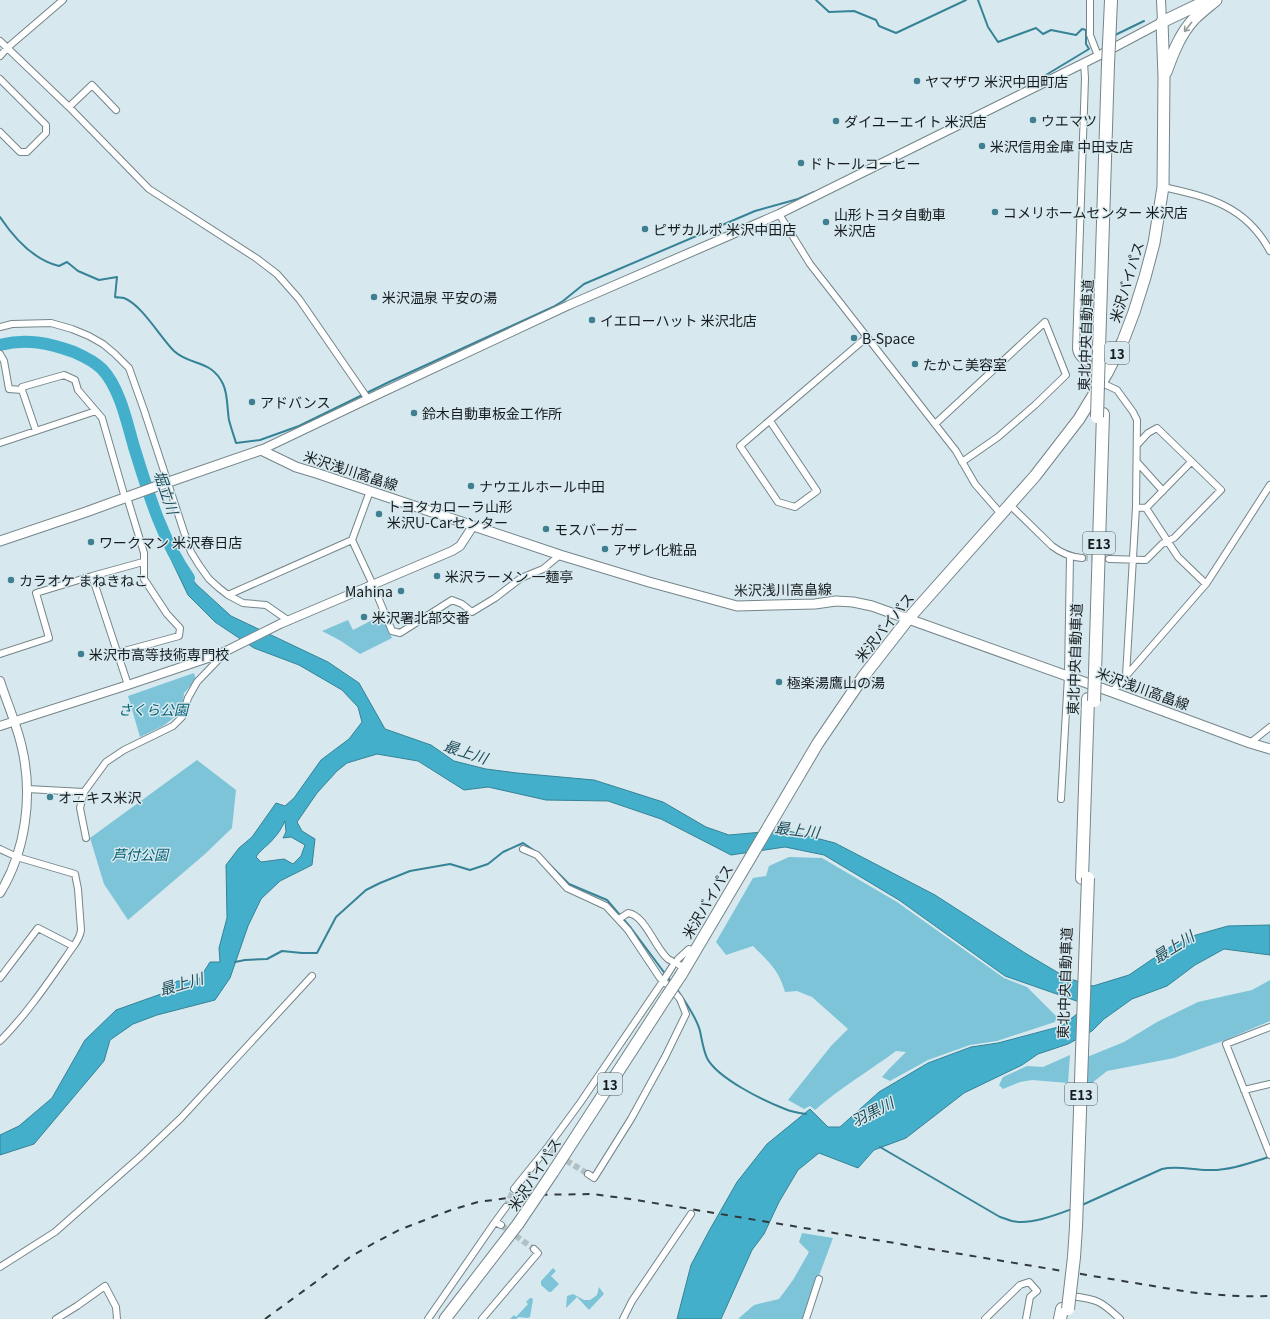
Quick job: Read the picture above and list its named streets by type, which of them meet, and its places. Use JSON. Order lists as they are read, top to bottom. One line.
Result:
{"streets":{"highway":["米沢バイパス","東北中央自動車道","13","E13"],"main road":["米沢浅川高畠線"]},"crossings":[["米沢バイパス","米沢浅川高畠線"]],"water":["堀立川","最上川","羽黒川"],"parks":["さくら公園","芦付公園"],"places":["ヤマザワ 米沢中田町店","ウエマツ","ダイユーエイト 米沢店","米沢信用金庫 中田支店","ドトールコーヒー","コメリホームセンター 米沢店","山形トヨタ自動車 米沢店","ピザカルポ 米沢中田店","米沢温泉 平安の湯","イエローハット 米沢北店","B-Space","たかこ美容室","アドバンス","鈴木自動車板金工作所","ナウエルホール中田","トヨタカローラ山形 米沢U-Carセンター","モスバーガー","ワークマン 米沢春日店","アザレ化粧品","米沢ラーメン 一麺亭","カラオケ まねきねこ","Mahina","米沢署北部交番","米沢市高等技術専門校","極楽湯鷹山の湯","オニキス米沢"]}
